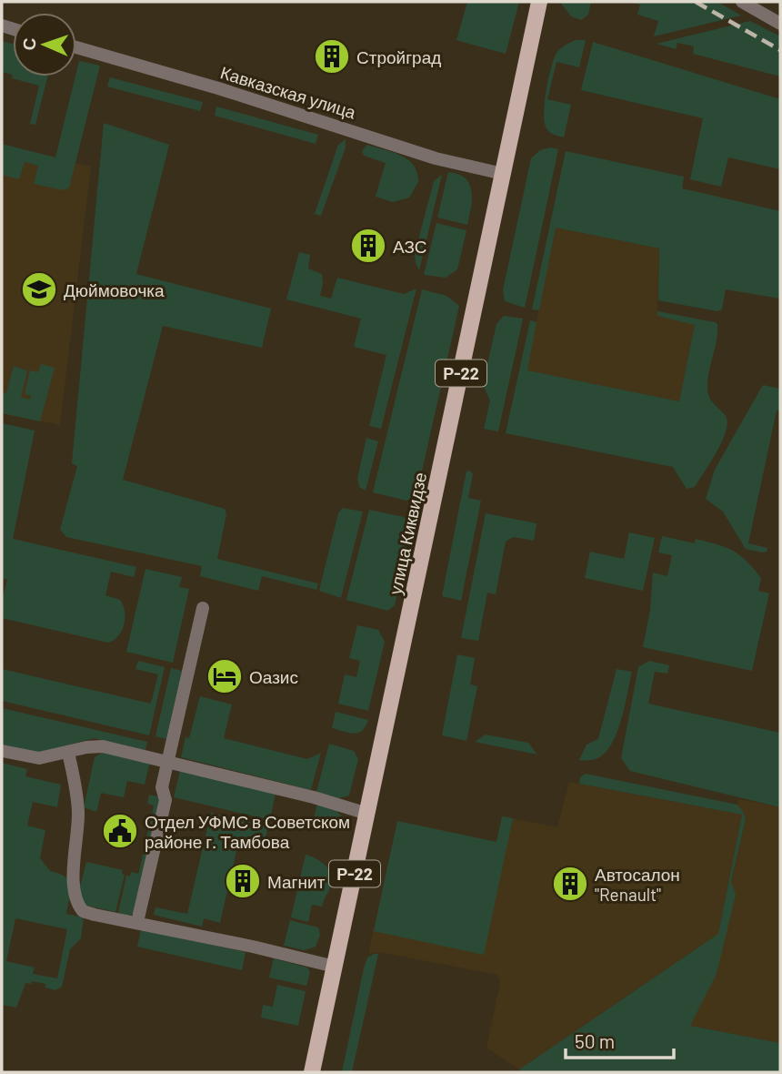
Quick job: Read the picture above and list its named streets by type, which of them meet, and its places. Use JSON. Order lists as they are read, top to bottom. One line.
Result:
{"streets":{"main road":["Р-22","улица Киквидзе"],"street":["Кавказская улица"]},"crossings":[["Кавказская улица","улица Киквидзе"]],"places":{"building":["Стройград","АЗС","Магнит","Автосалон \"Renault\""],"school or university":["Дюймовочка"],"hotel":["Оазис"],"public building":["Отдел УФМС в Советском районе г. Тамбова"]},"scale_bar":"50 m","north":"left"}
